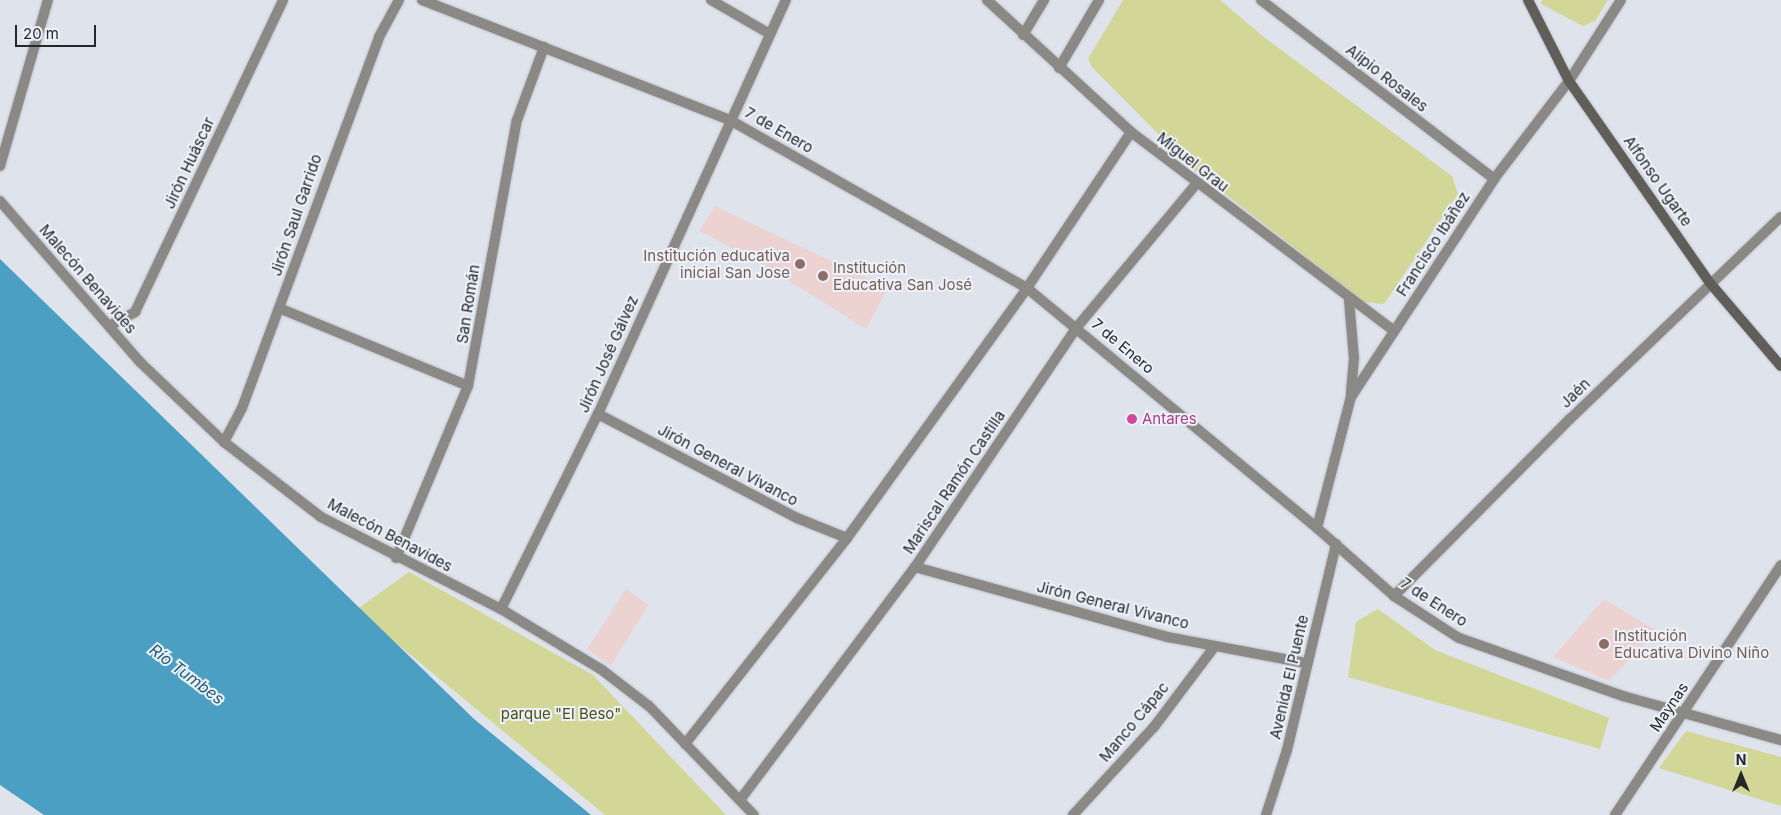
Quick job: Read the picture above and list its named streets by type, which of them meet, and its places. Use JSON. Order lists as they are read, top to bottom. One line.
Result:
{"streets":{"main road":["Alfonso Ugarte"],"street":["Alipio Rosales","7 de Enero","Miguel Grau","Jirón Huáscar","Jirón Saul Garrido","Francisco Ibáñez","Malecón Benavides","San Román","Jirón José Gálvez","Jaén","Jirón General Vivanco","Mariscal Ramón Castilla","Avenida El Puente","Maynas","Manco Cápac"]},"crossings":[["Alipio Rosales","Francisco Ibáñez"],["7 de Enero","Francisco Ibáñez"],["7 de Enero","San Román"],["7 de Enero","Jirón José Gálvez"],["7 de Enero","Jaén"],["7 de Enero","Mariscal Ramón Castilla"],["7 de Enero","Avenida El Puente"],["7 de Enero","Maynas"],["Miguel Grau","Francisco Ibáñez"],["Miguel Grau","Mariscal Ramón Castilla"],["Jirón Huáscar","Malecón Benavides"],["Alfonso Ugarte","Francisco Ibáñez"],["Alfonso Ugarte","Jaén"],["Jirón Saul Garrido","Malecón Benavides"],["Malecón Benavides","San Román"],["Malecón Benavides","Jirón José Gálvez"],["Malecón Benavides","Mariscal Ramón Castilla"],["Jirón José Gálvez","Jirón General Vivanco"],["Jirón General Vivanco","Mariscal Ramón Castilla"],["Jirón General Vivanco","Avenida El Puente"],["Jirón General Vivanco","Manco Cápac"]],"water":["Río Tumbes"],"parks":["parque \"El Beso\""],"places":["Institución educativa inicial San Jose","Institución Educativa San José","Antares","Institución Educativa Divino Niño"],"scale_bar":"20 m","north":"top"}
